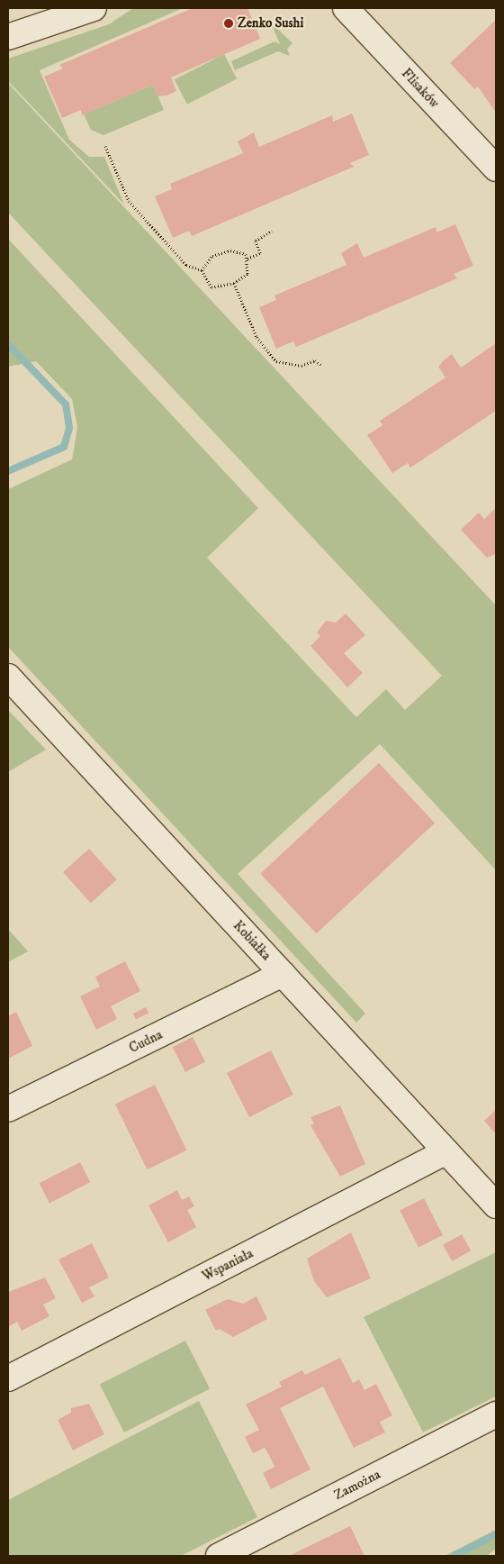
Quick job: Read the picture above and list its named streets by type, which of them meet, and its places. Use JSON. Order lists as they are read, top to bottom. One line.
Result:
{"streets":{"street":["Flisaków","Kobiałka","Cudna","Wspaniała","Zamożna"]},"crossings":[["Kobiałka","Cudna"],["Kobiałka","Wspaniała"]],"places":["Zenko Sushi"]}
